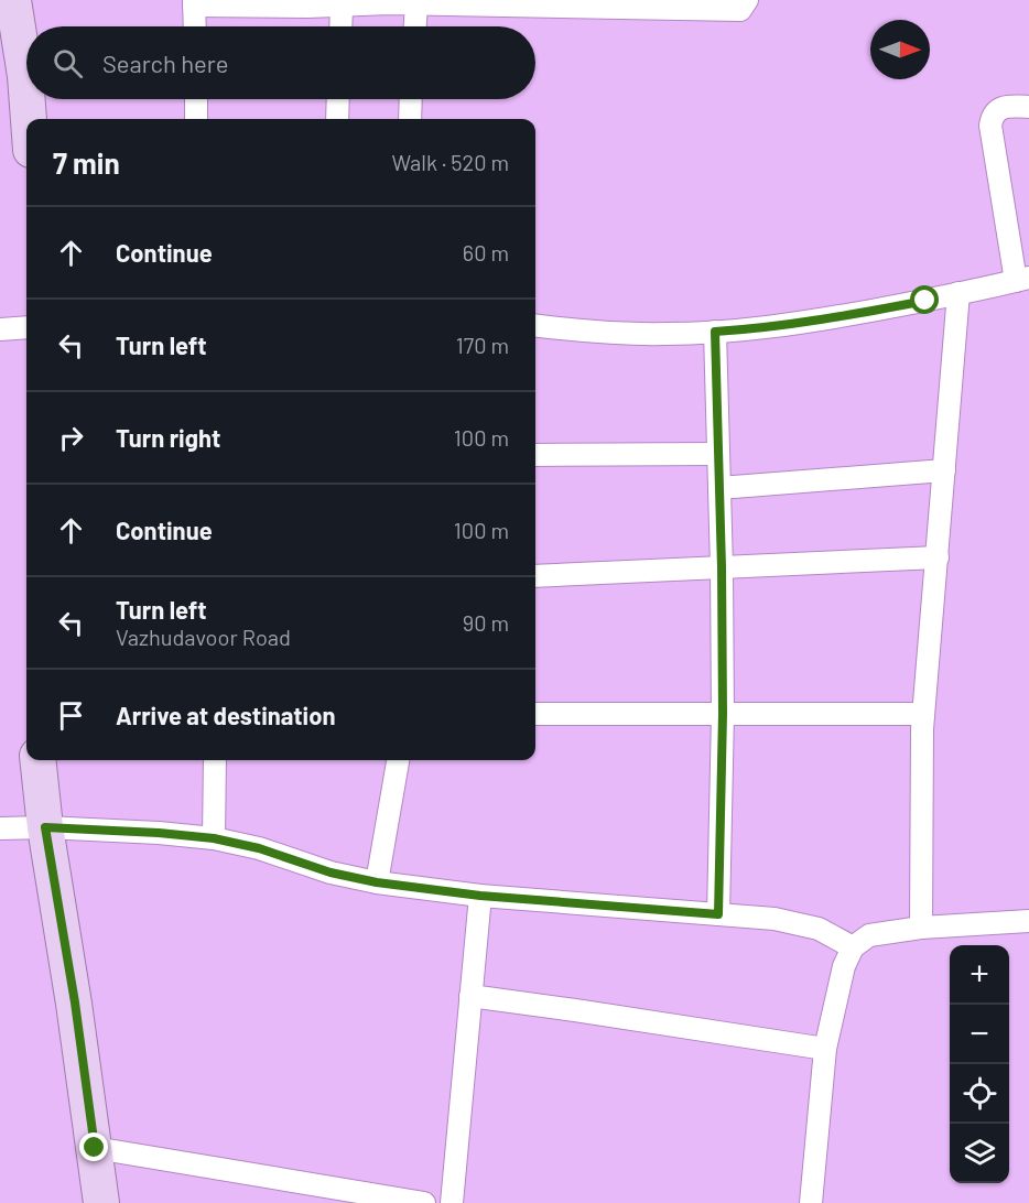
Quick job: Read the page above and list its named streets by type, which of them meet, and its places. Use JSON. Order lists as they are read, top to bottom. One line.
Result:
{"north":"right","page":{"search":"Search here","heading":["7 min","Walk · 520 m"],"list":[["Continue","60 m"],["Turn left","170 m"],["Turn right","100 m"],["Continue","100 m"],["Turn left","Vazhudavoor Road","90 m"],"Arrive at destination"],"map_buttons":["+","−"]}}
